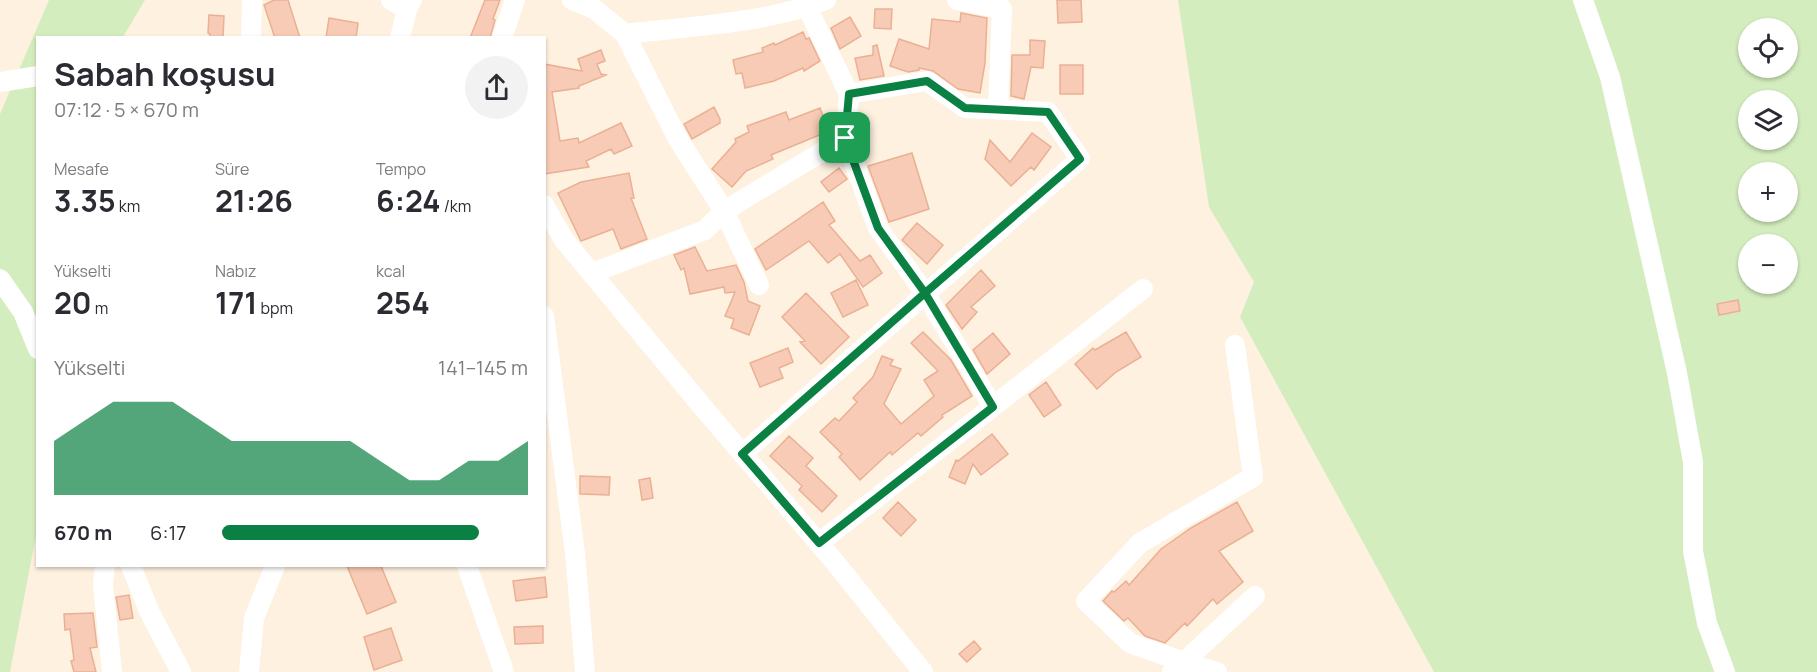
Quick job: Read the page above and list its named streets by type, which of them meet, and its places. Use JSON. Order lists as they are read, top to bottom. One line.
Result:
{"page":{"map_buttons":["+","−"],"heading":["Sabah koşusu","07:12 · 5 × 670 m"],"stats":[["Mesafe","3.35 km"],["Süre","21:26"],["Tempo","6:24 /km"],["Yükselti","20 m"],["Nabız","171 bpm"],["kcal","254"]],"chart":["Yükselti","141–145 m"],"list":[{"name":"670 m","note":"6:17"}]}}
